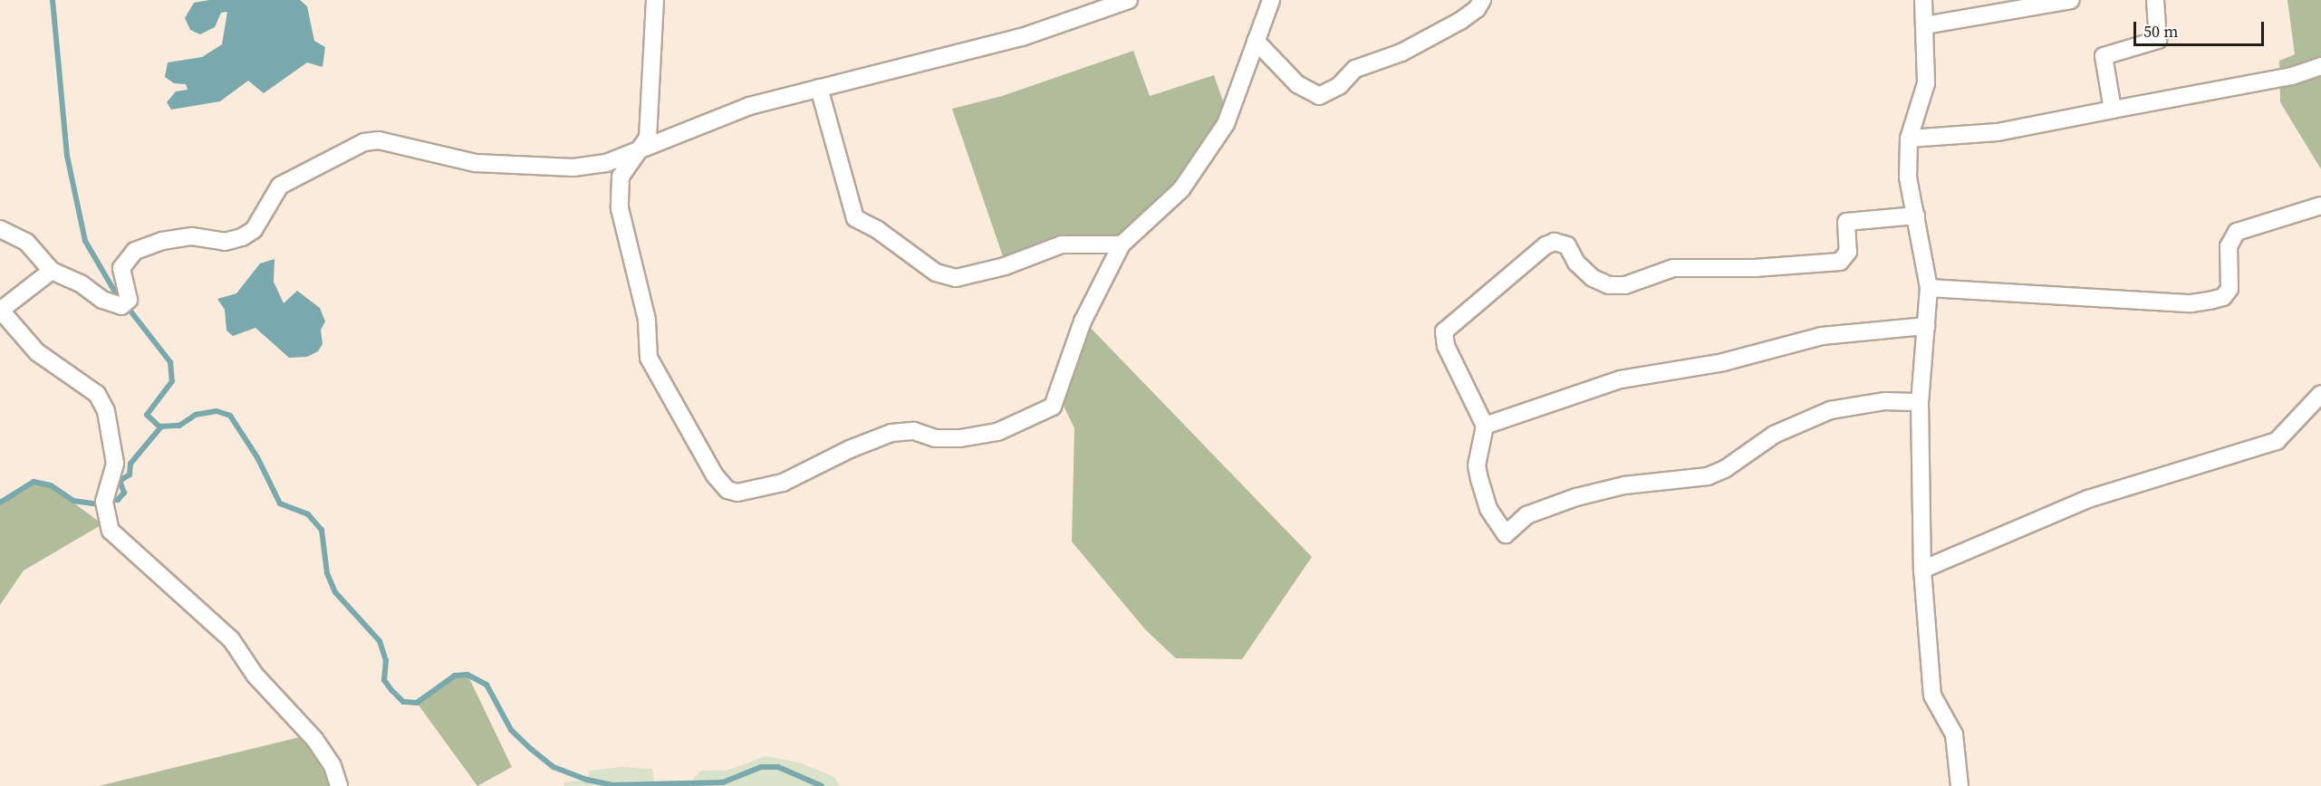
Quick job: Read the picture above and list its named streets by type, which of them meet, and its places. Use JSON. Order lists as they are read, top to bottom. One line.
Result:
{"scale_bar":"50 m"}
